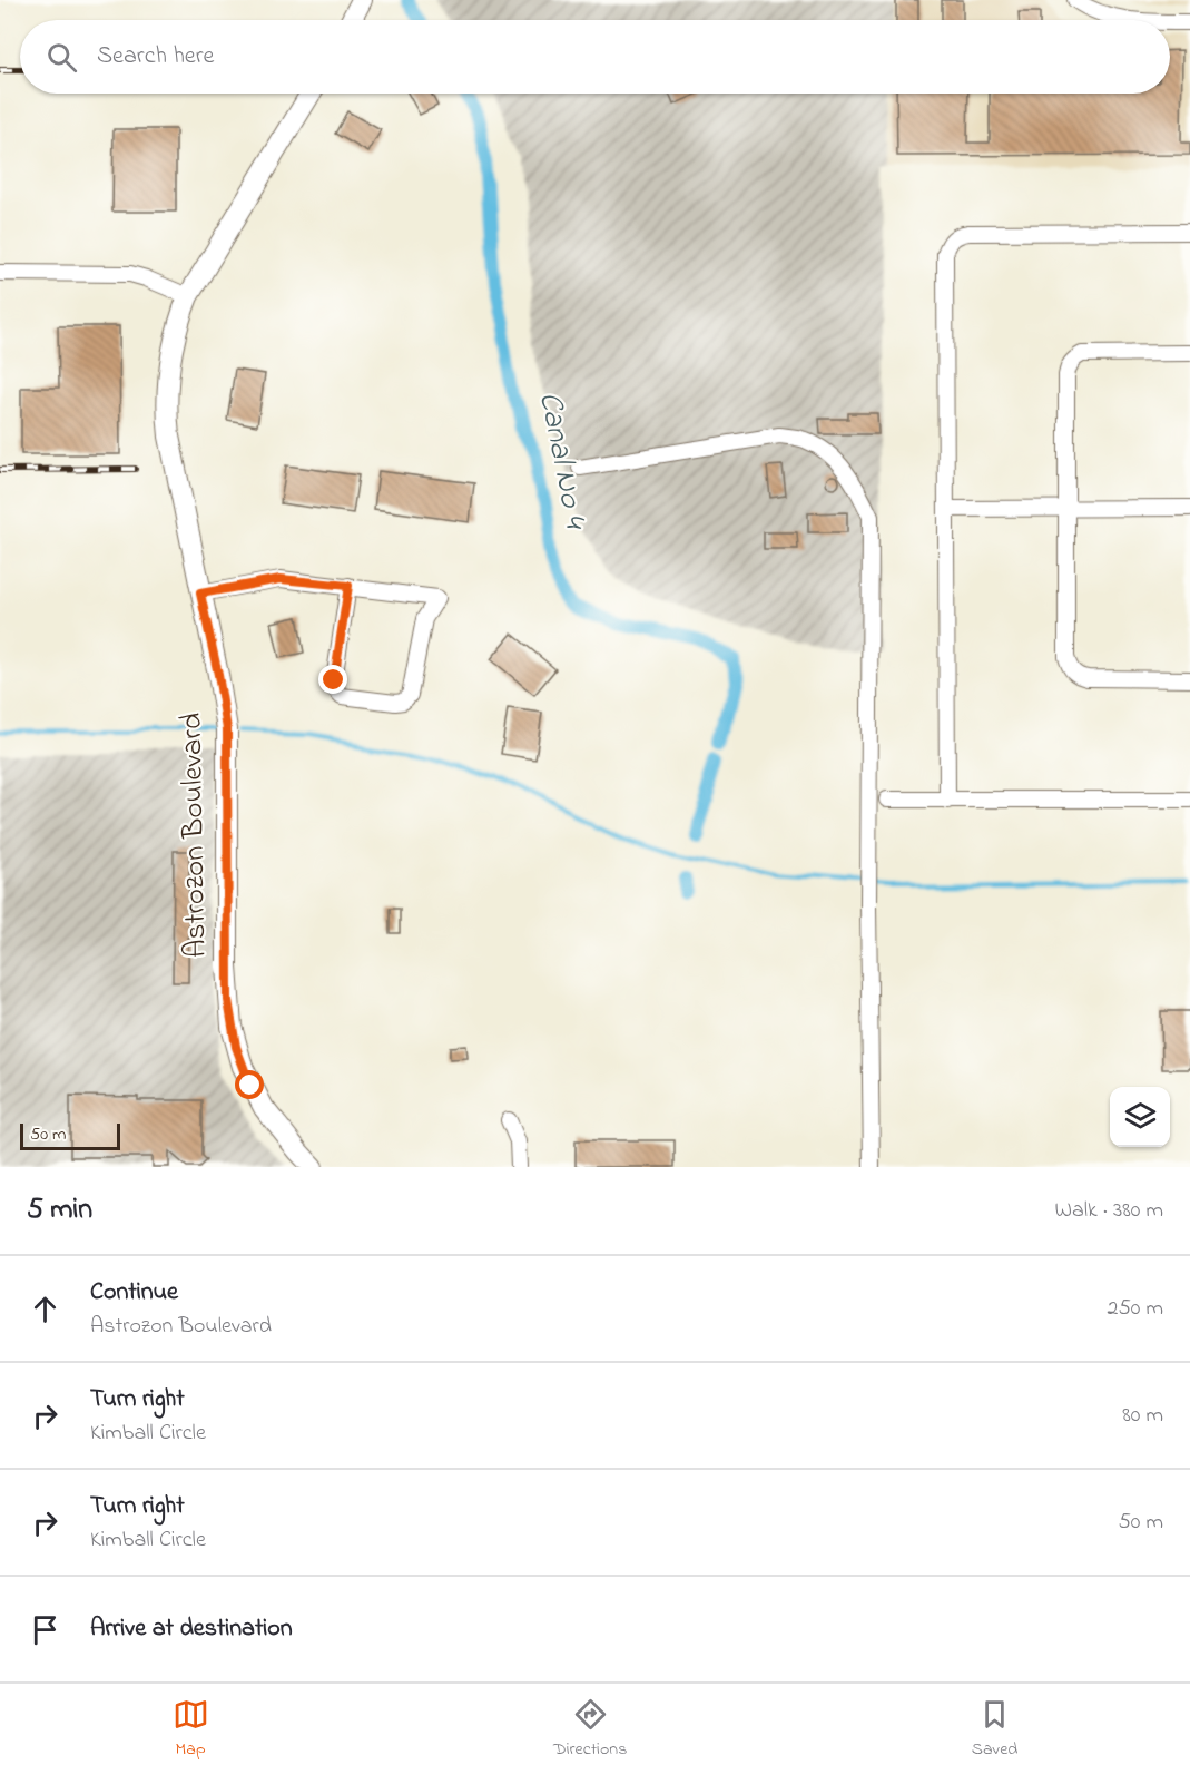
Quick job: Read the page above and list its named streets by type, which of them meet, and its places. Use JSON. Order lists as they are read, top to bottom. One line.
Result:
{"streets":{"main road":["Astrozon Boulevard"]},"water":["Canal No 4"],"scale_bar":"50 m","page":{"search":"Search here","scale":"50 m","heading":["5 min","Walk · 380 m"],"list":[["Continue","Astrozon Boulevard","250 m"],["Turn right","Kimball Circle","80 m"],["Turn right","Kimball Circle","50 m"],"Arrive at destination"],"nav":["Map","Directions","Saved"]}}
